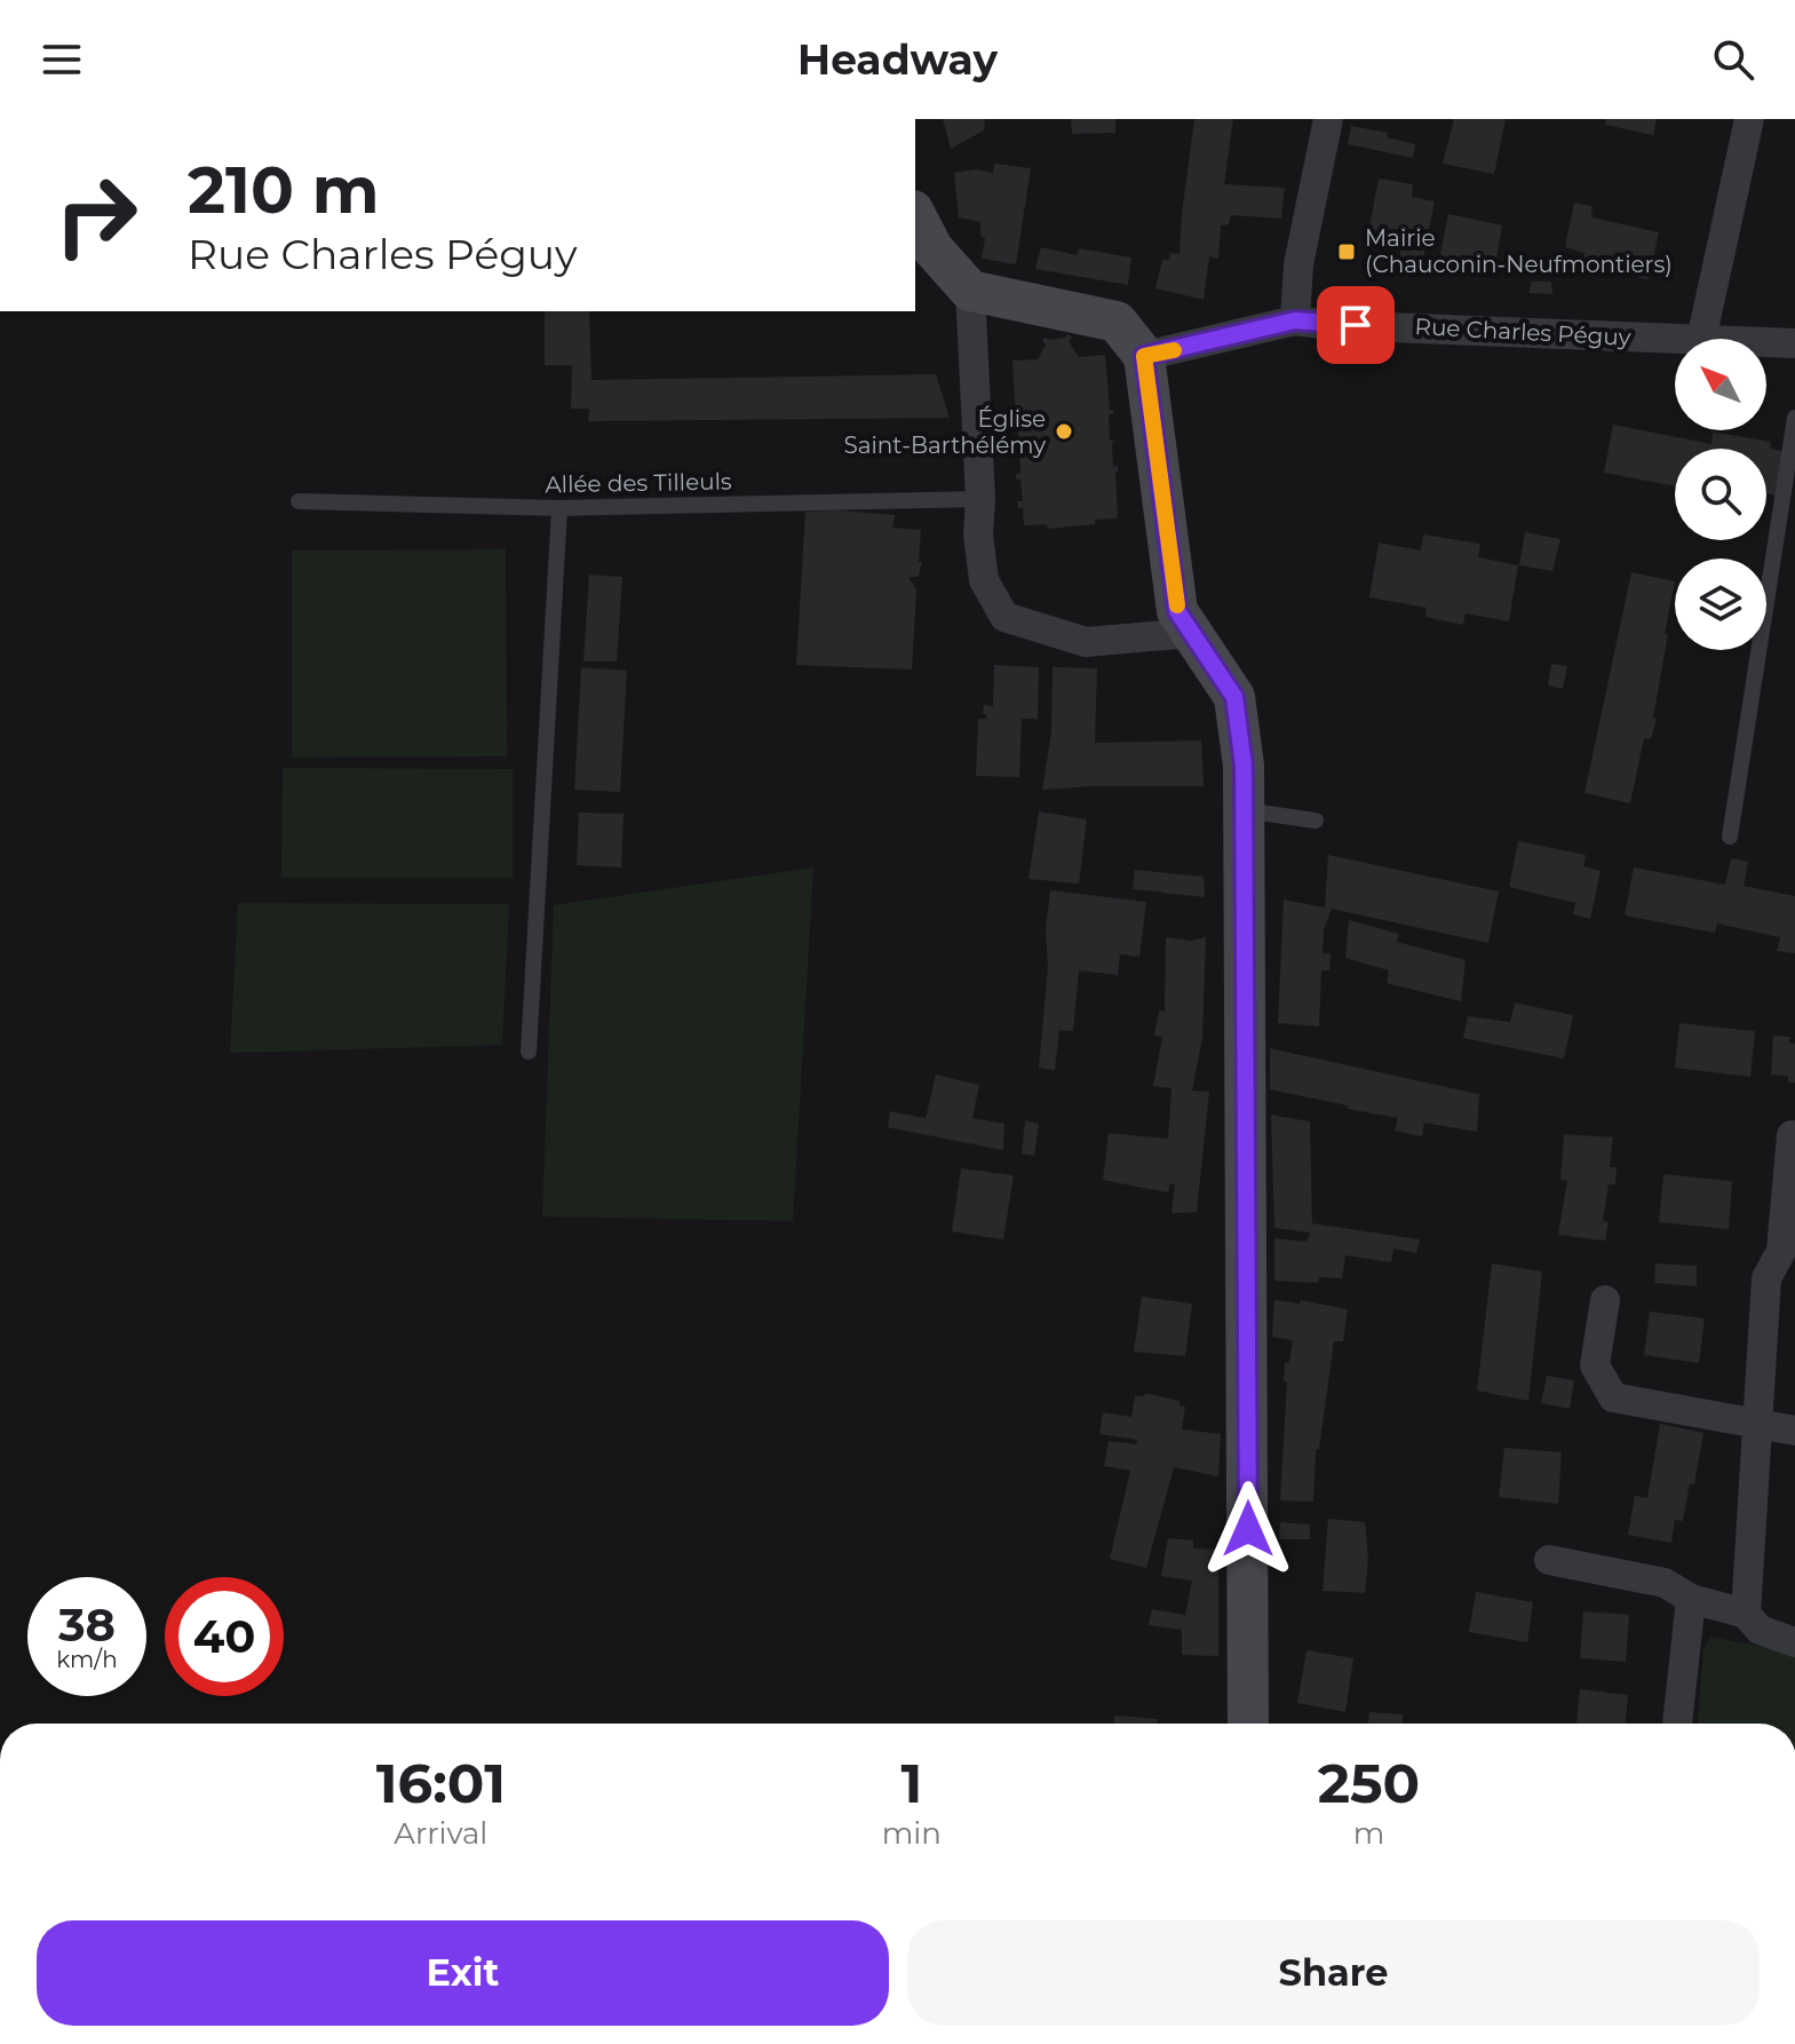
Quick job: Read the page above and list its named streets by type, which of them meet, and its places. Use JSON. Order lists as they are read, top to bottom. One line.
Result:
{"streets":{"street":["Rue Charles Péguy"],"lane":["Allée des Tilleuls"]},"places":{"transit":["Mairie (Chauconin-Neufmontiers)"],"other":["Église Saint-Barthélémy"]},"north":"top left","page":{"header":"Headway","turn":["210 m","Rue Charles Péguy"],"speed":"38 km/h","limit":"40","eta":["16:01","Arrival","1","min","250","m"],"buttons":["Exit","Share"]}}
